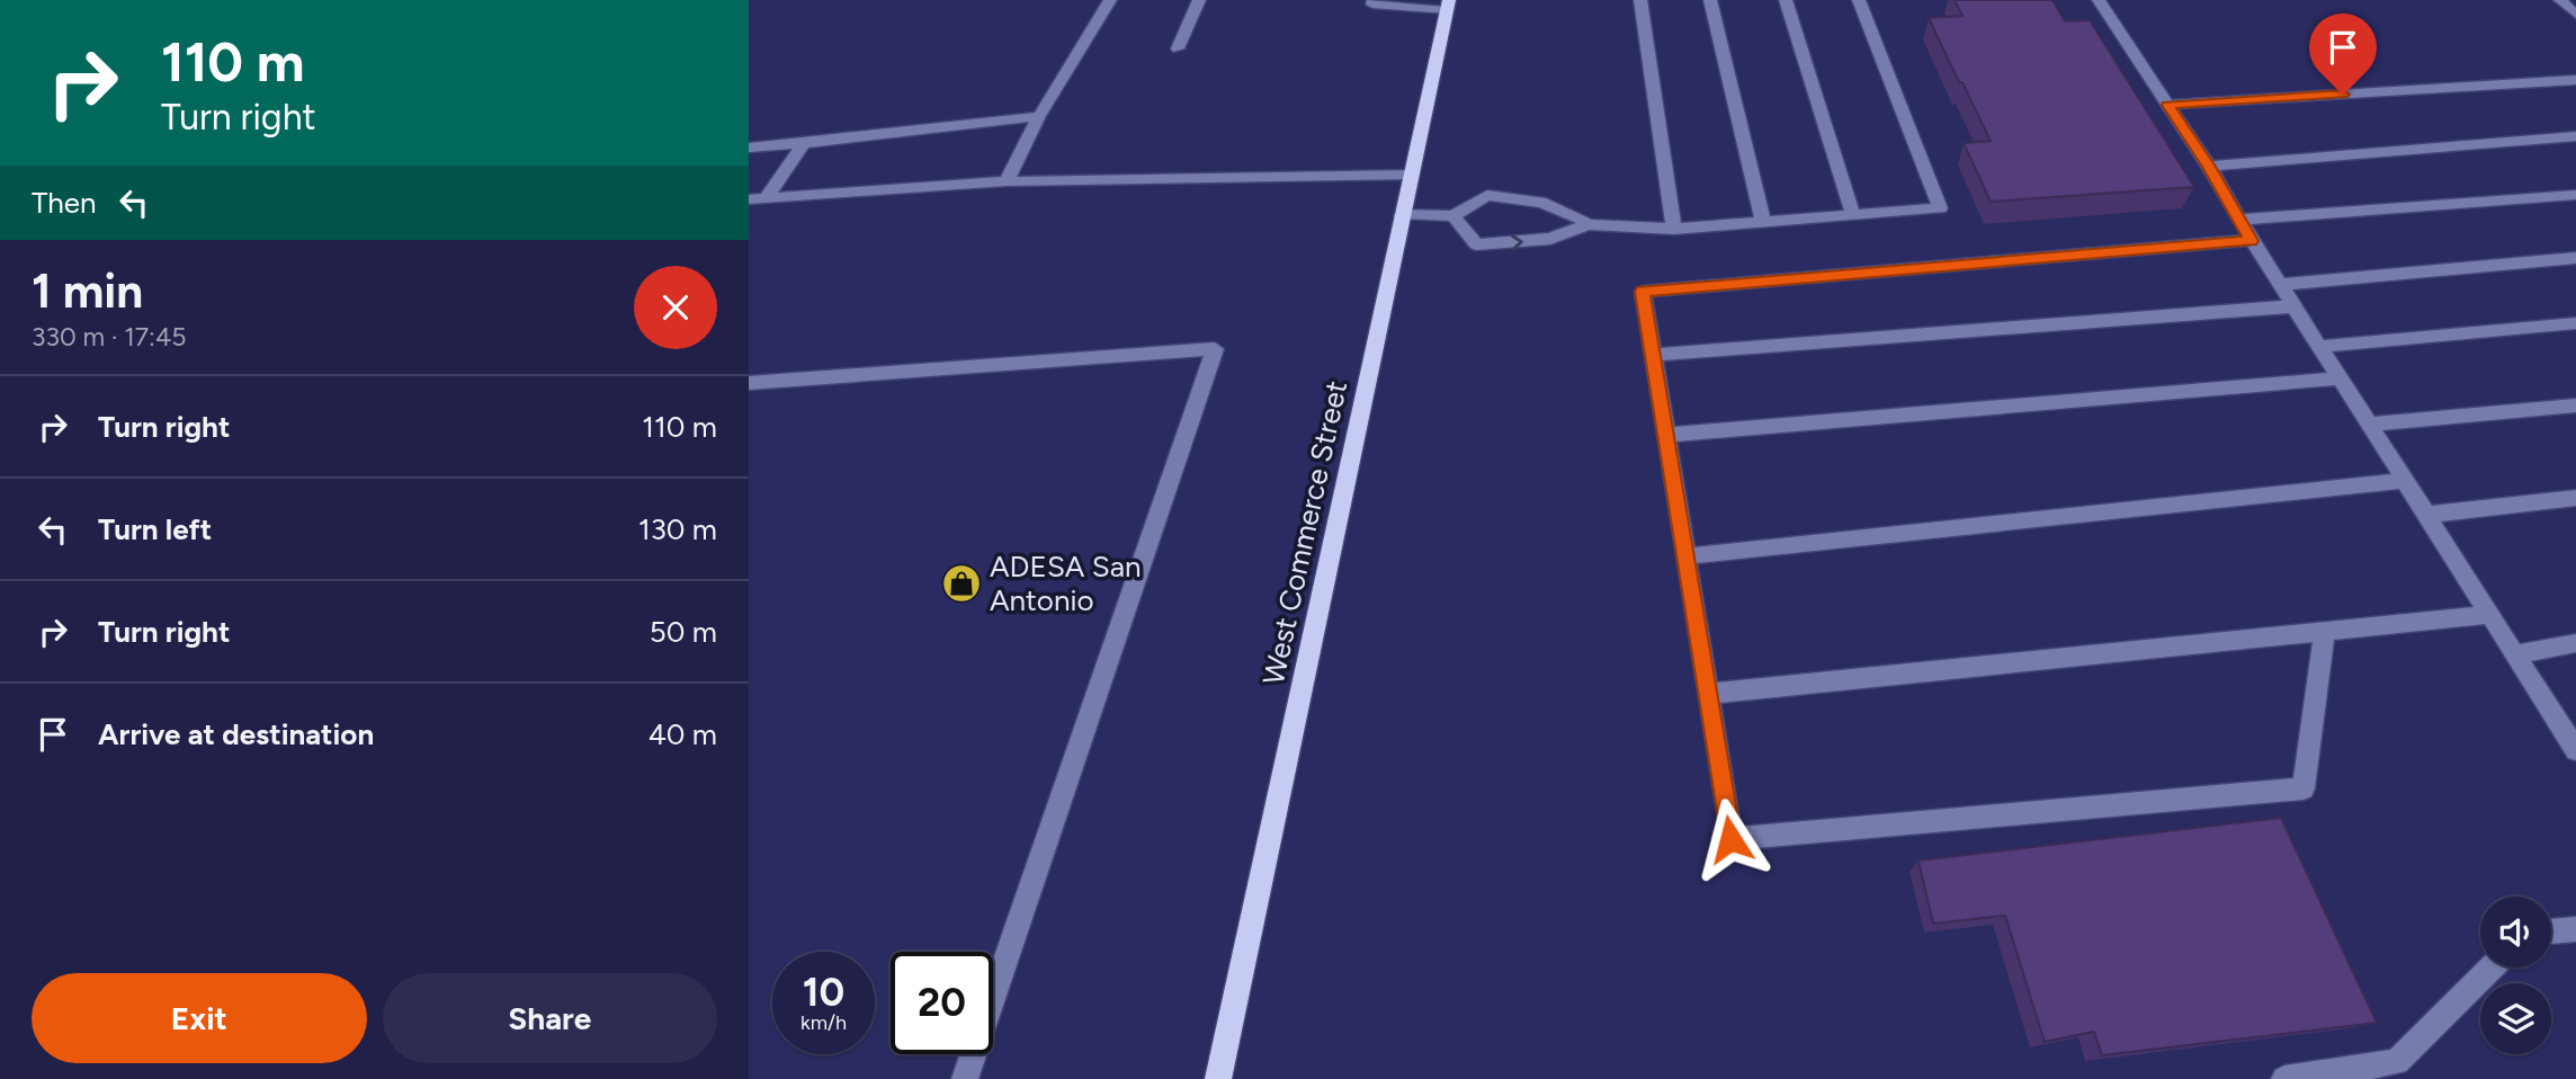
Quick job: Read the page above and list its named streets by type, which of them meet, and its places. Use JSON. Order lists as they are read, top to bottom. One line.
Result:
{"streets":{"main road":["West Commerce Street"]},"places":{"shop":["ADESA San Antonio"]},"page":{"turn":["110 m","Turn right"],"then":"Then","heading":["1 min","330 m · 17:45"],"list":[{"name":"Turn right","value":"110 m"},{"name":"Turn left","value":"130 m"},{"name":"Turn right","value":"50 m"},{"name":"Arrive at destination","value":"40 m"}],"speed":"10 km/h","limit":"20","buttons":["Exit","Share"]}}
